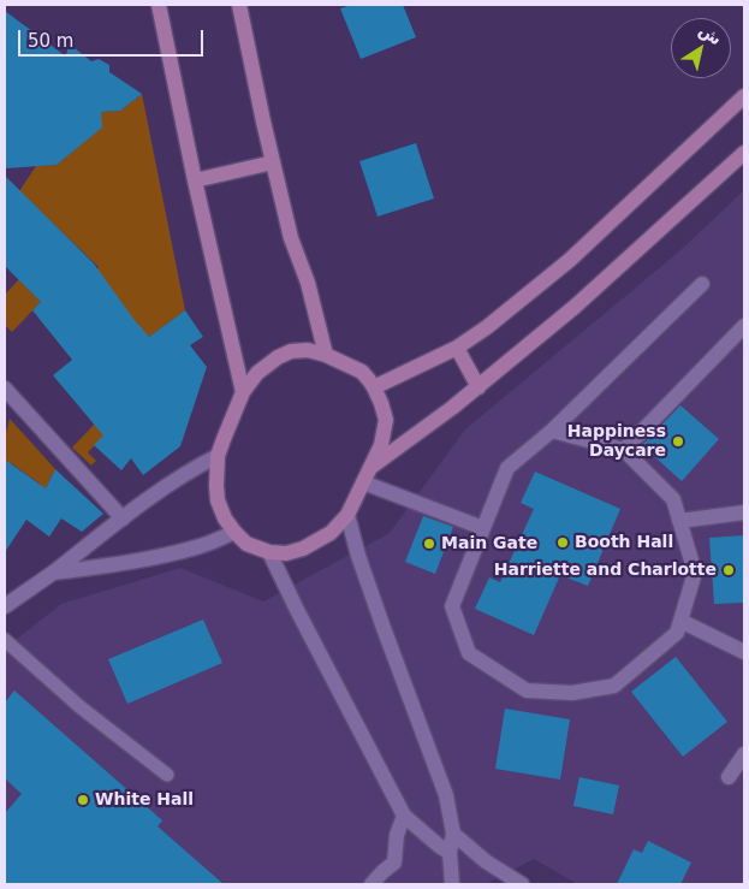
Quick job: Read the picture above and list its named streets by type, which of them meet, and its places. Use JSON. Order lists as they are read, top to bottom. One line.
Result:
{"places":["Happiness Daycare","Booth Hall","Main Gate","Harriette and Charlotte","White Hall"],"scale_bar":"50 m","north":"top right"}
